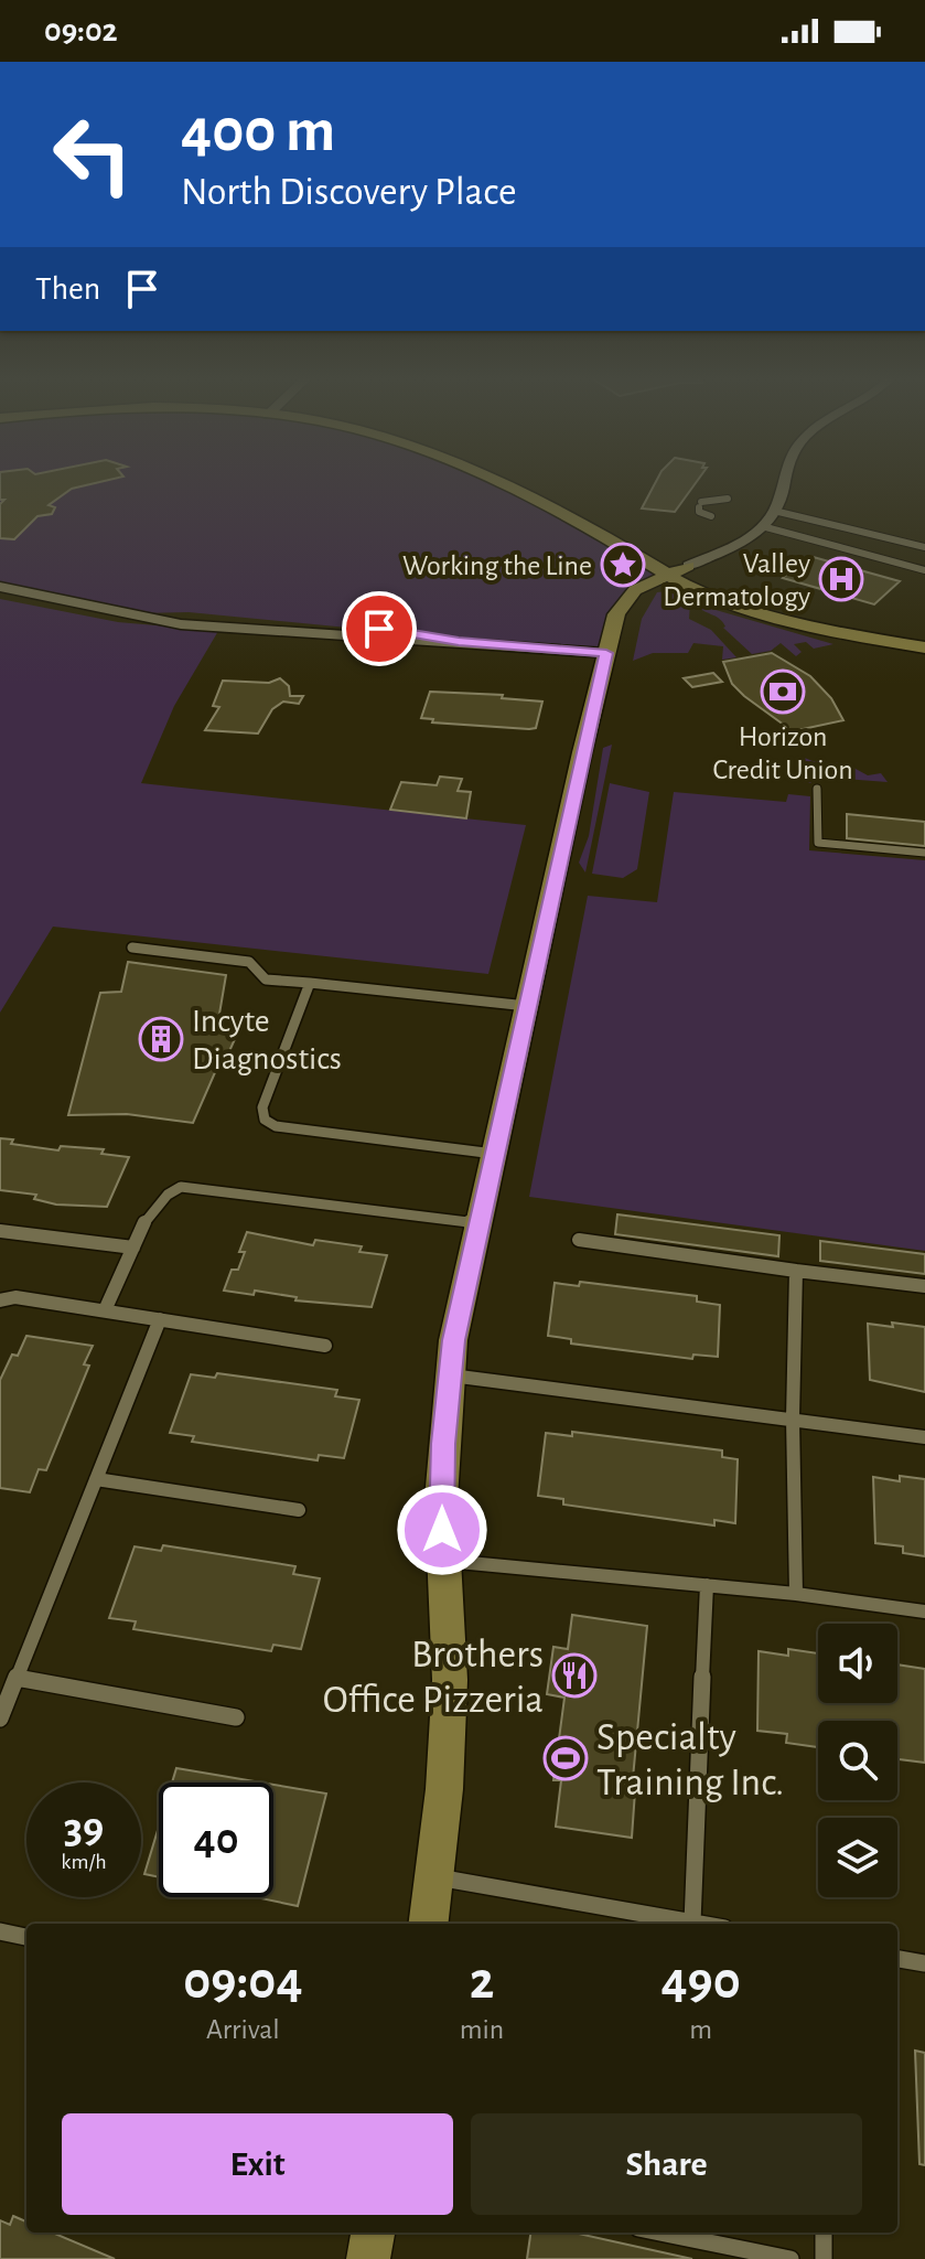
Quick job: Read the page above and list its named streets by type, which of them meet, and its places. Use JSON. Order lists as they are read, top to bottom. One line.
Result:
{"places":{"place":["Working the Line"],"hospital":["Valley Dermatology"],"bank":["Horizon Credit Union"],"building":["Incyte Diagnostics"],"restaurant":["Brothers Office Pizzeria"],"sports":["Specialty Training Inc."]},"page":{"status":"09:02","turn":["400 m","North Discovery Place"],"then":"Then","speed":"39 km/h","limit":"40","eta":["09:04","Arrival","2","min","490","m"],"buttons":["Exit","Share"]}}
